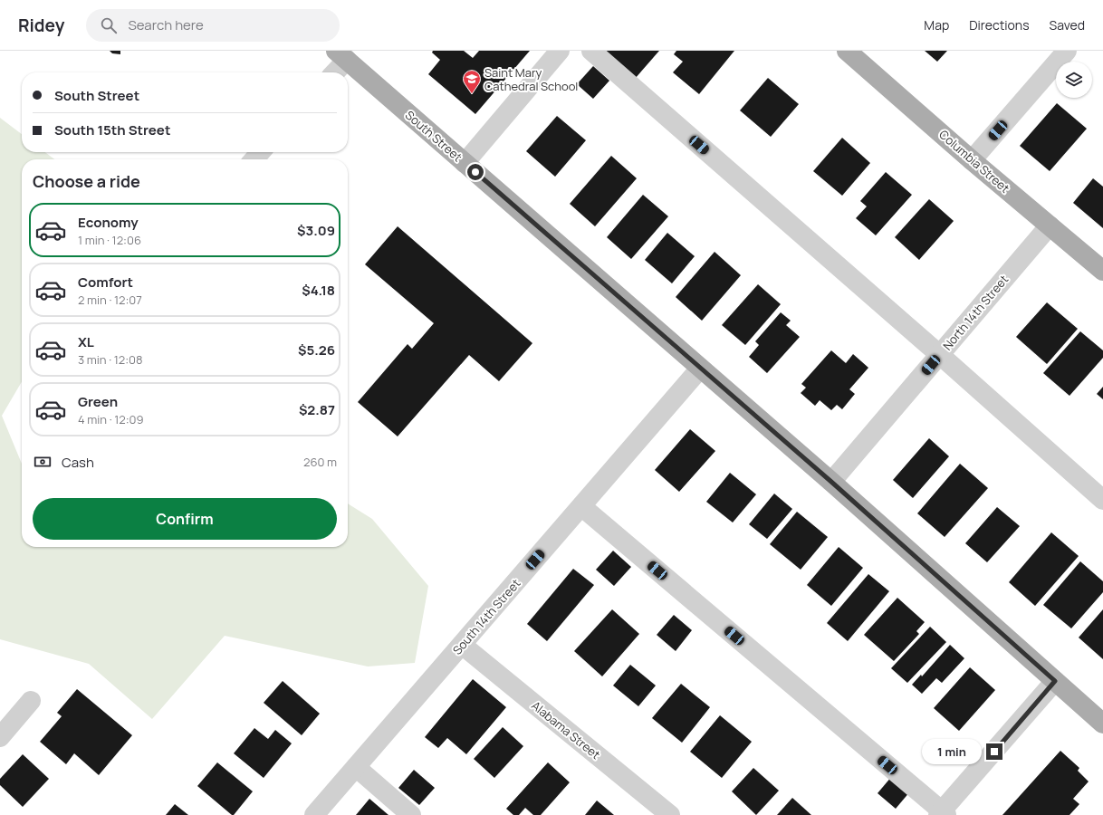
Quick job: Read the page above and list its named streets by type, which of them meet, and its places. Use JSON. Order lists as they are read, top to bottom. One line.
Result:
{"streets":{"main road":["South Street","Columbia Street"],"street":["North 14th Street","South 14th Street","Alabama Street"]},"crossings":[["South Street","North 14th Street"],["South Street","South 14th Street"],["Columbia Street","North 14th Street"],["South 14th Street","Alabama Street"]],"places":{"school or university":["Saint Mary Cathedral School"]},"page":{"header":"Ridey","search":"Search here","nav":["Map","Directions","Saved"],"banner":["South Street","South 15th Street"],"heading":"Choose a ride","list":[{"name":"Economy","note":"1 min · 12:06","value":"$3.09"},{"name":"Comfort","note":"2 min · 12:07","value":"$4.18"},{"name":"XL","note":"3 min · 12:08","value":"$5.26"},{"name":"Green","note":"4 min · 12:09","value":"$2.87"}],"pay":["Cash","260 m"],"buttons":"Confirm","bubble":"1 min"}}
